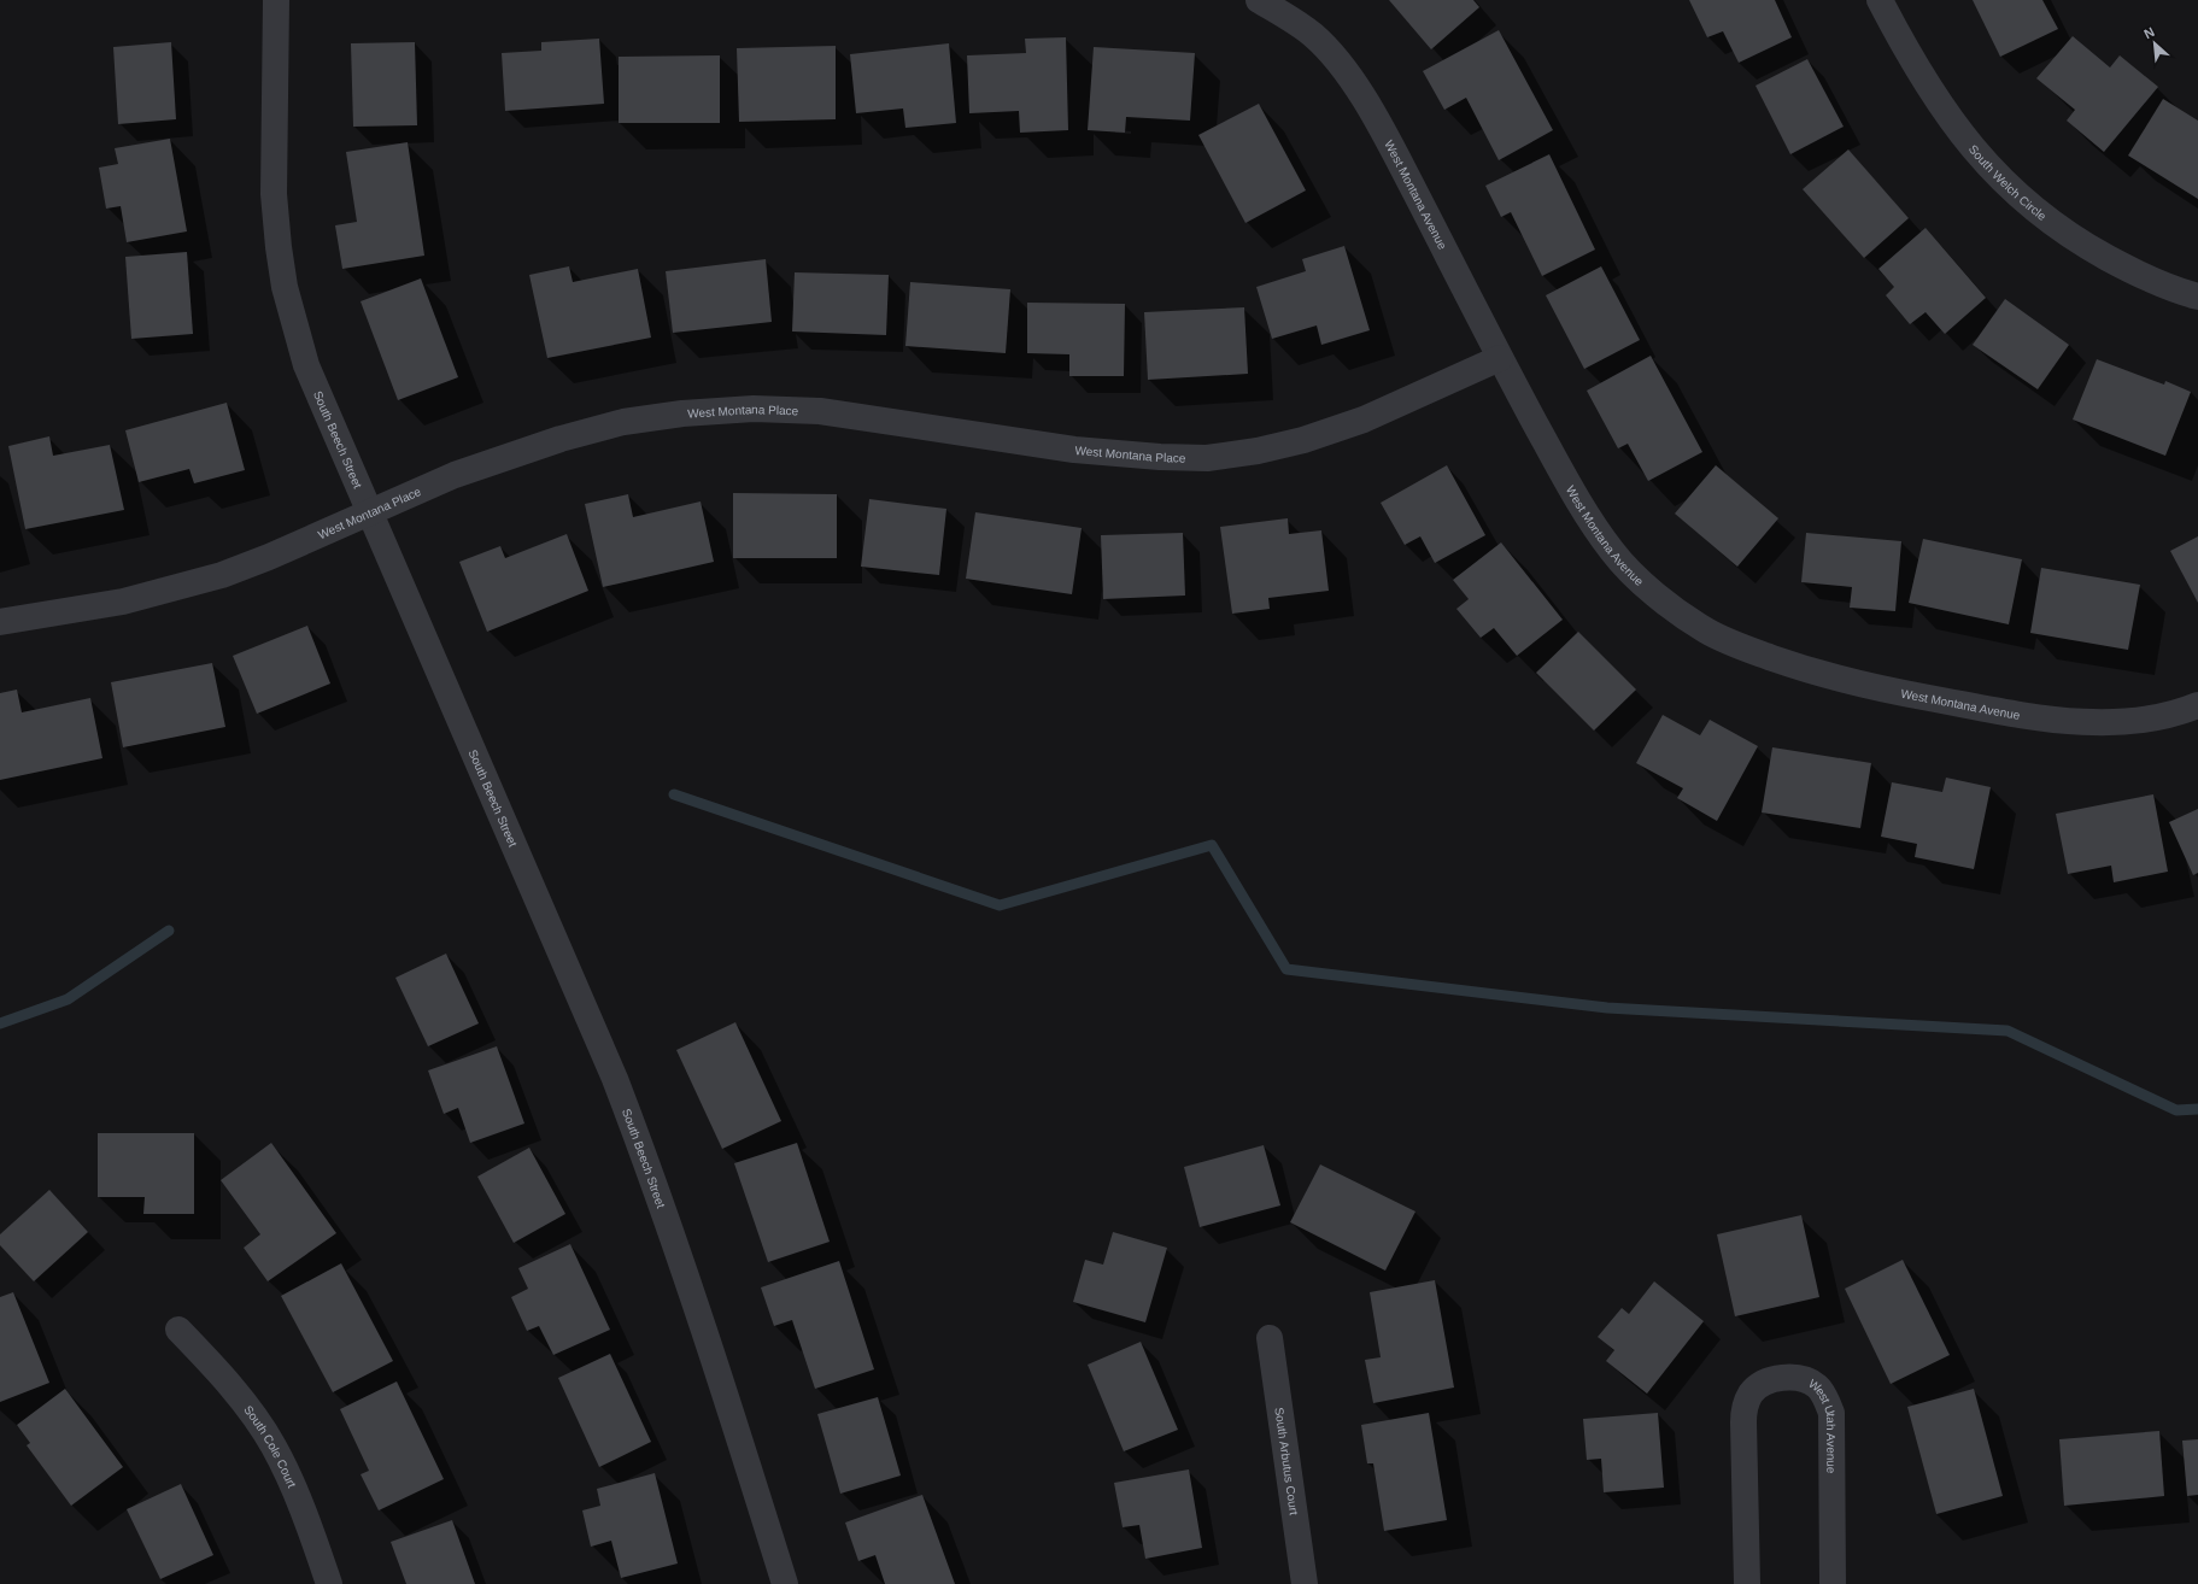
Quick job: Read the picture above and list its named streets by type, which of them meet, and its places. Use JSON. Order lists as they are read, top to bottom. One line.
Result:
{"streets":{"street":["South Welch Circle","West Montana Avenue","West Montana Place","South Beech Street","West Utah Avenue","South Cole Court","South Arbutus Court"]},"crossings":[["West Montana Avenue","West Montana Place"],["West Montana Place","South Beech Street"]],"north":"top left"}
